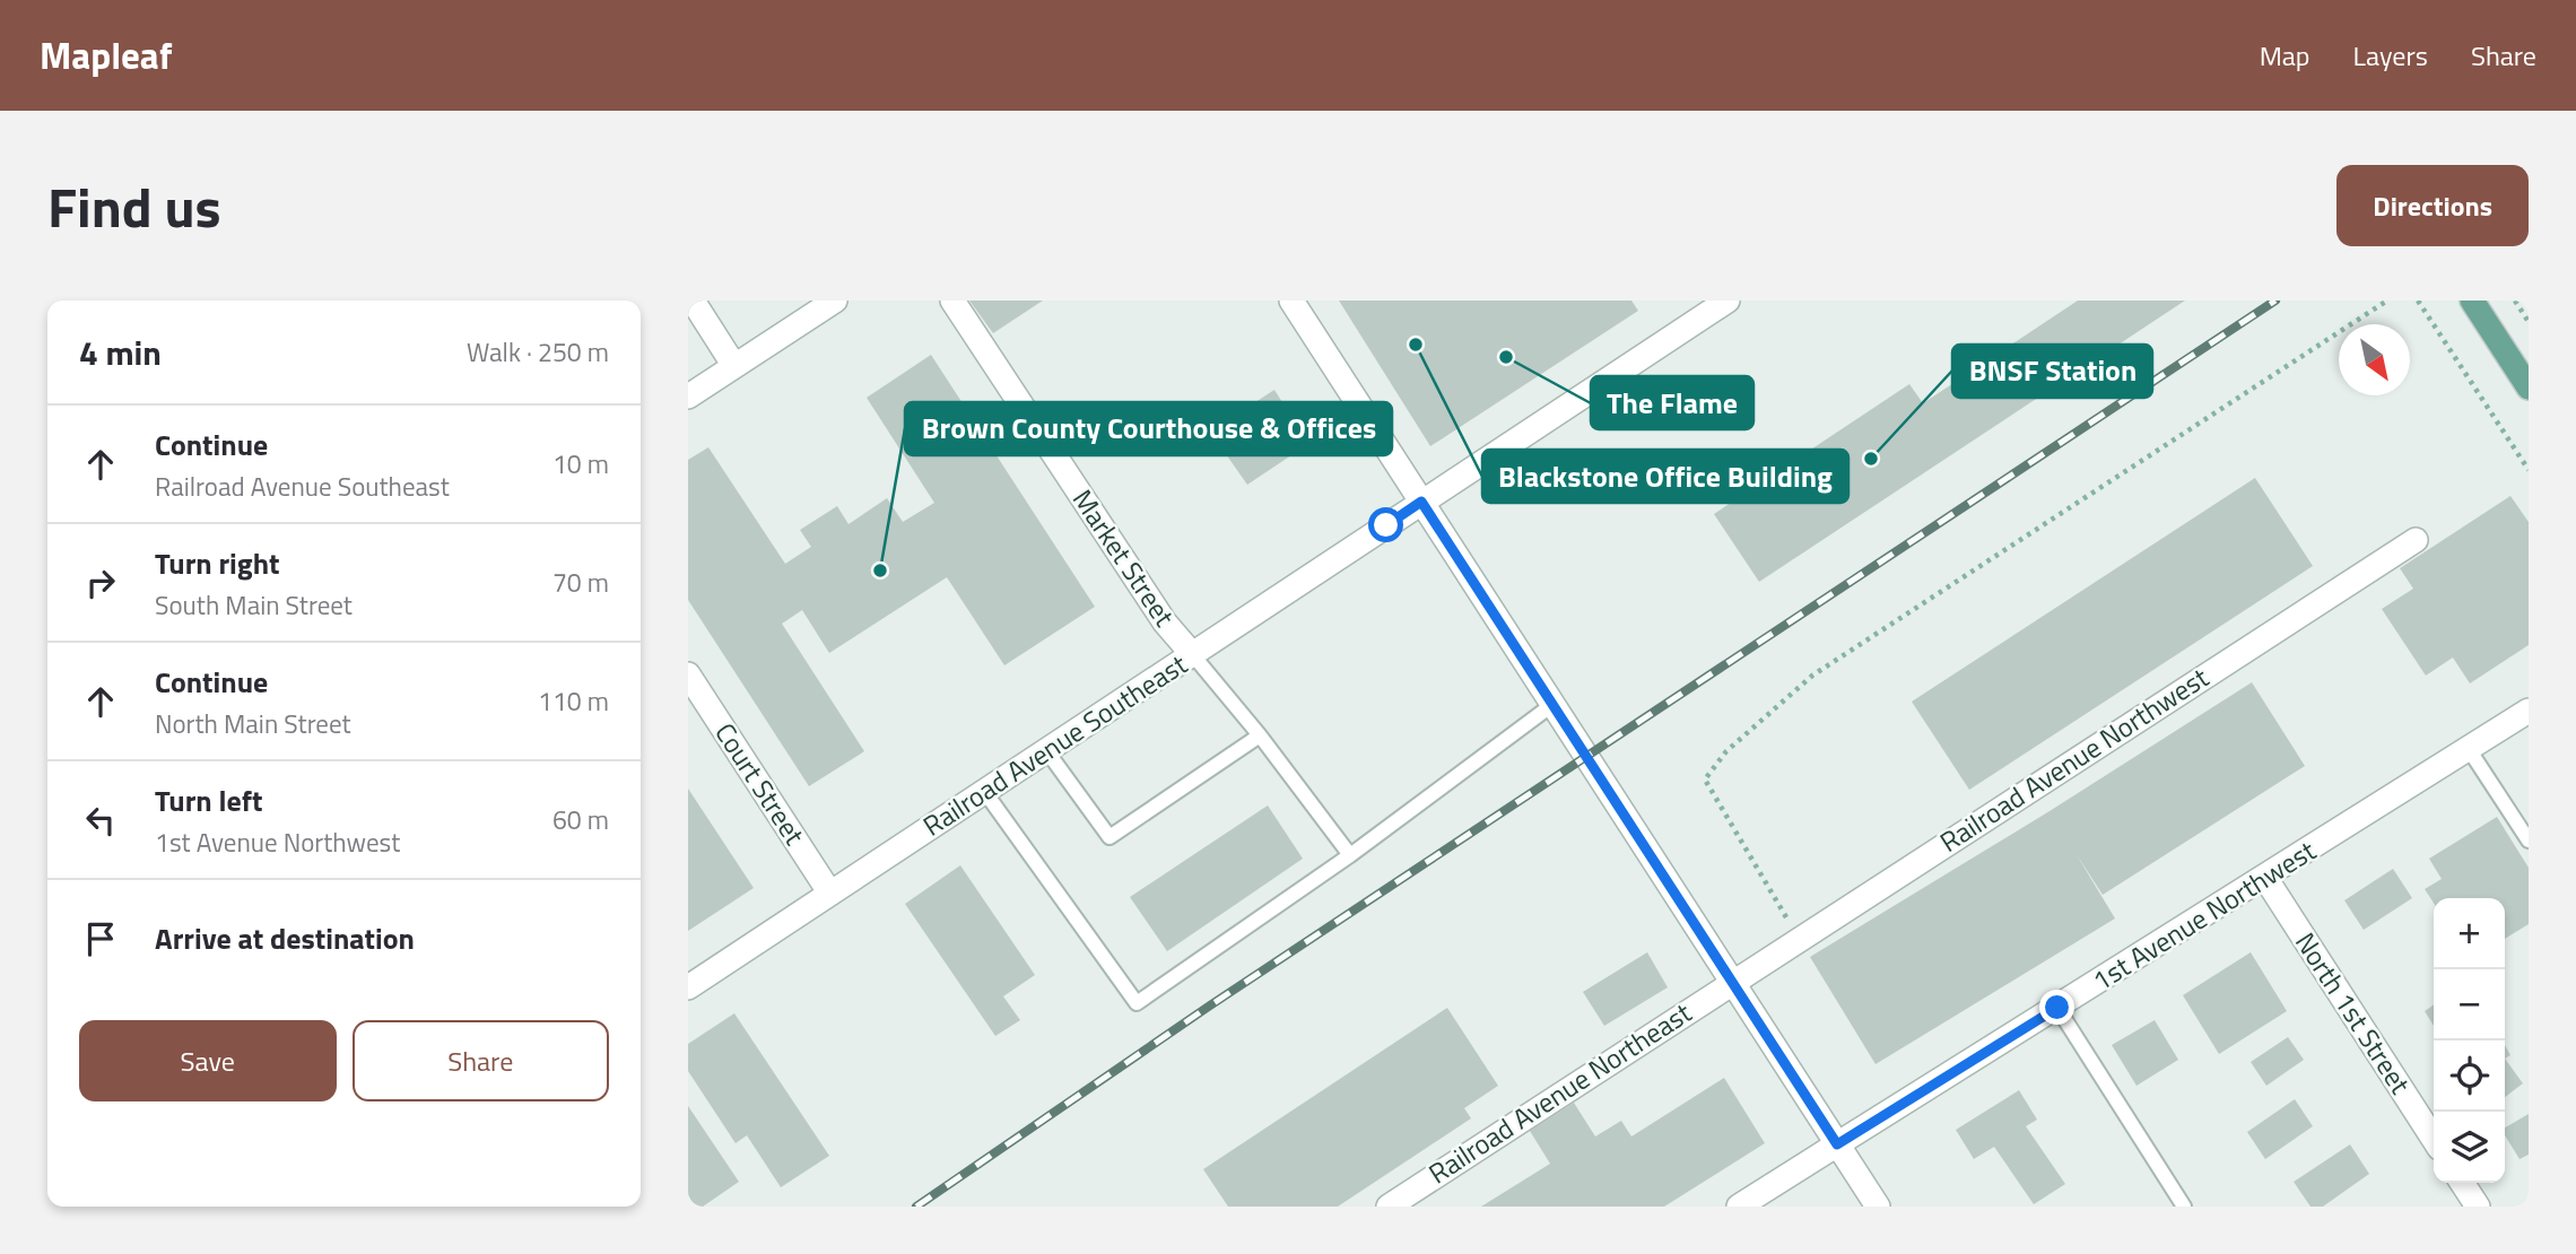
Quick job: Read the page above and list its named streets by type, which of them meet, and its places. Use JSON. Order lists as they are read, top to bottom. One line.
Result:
{"streets":{"street":["Market Street","Railroad Avenue Southeast","Railroad Avenue Northwest","Court Street","1st Avenue Northwest","North 1st Street","Railroad Avenue Northeast"]},"crossings":[["Market Street","Railroad Avenue Southeast"],["Railroad Avenue Southeast","Court Street"],["Railroad Avenue Northwest","Railroad Avenue Northeast"],["1st Avenue Northwest","North 1st Street"]],"places":["Blackstone Office Building","The Flame","BNSF Station","Brown County Courthouse & Offices"],"north":"bottom right","page":{"header":"Mapleaf","nav":["Map","Layers","Share"],"title":"Find us","buttons":["Directions",["Save","Share"]],"heading":["4 min","Walk · 250 m"],"list":[["Continue","Railroad Avenue Southeast","10 m"],["Turn right","South Main Street","70 m"],["Continue","North Main Street","110 m"],["Turn left","1st Avenue Northwest","60 m"],"Arrive at destination"],"map_buttons":["+","−"]}}
